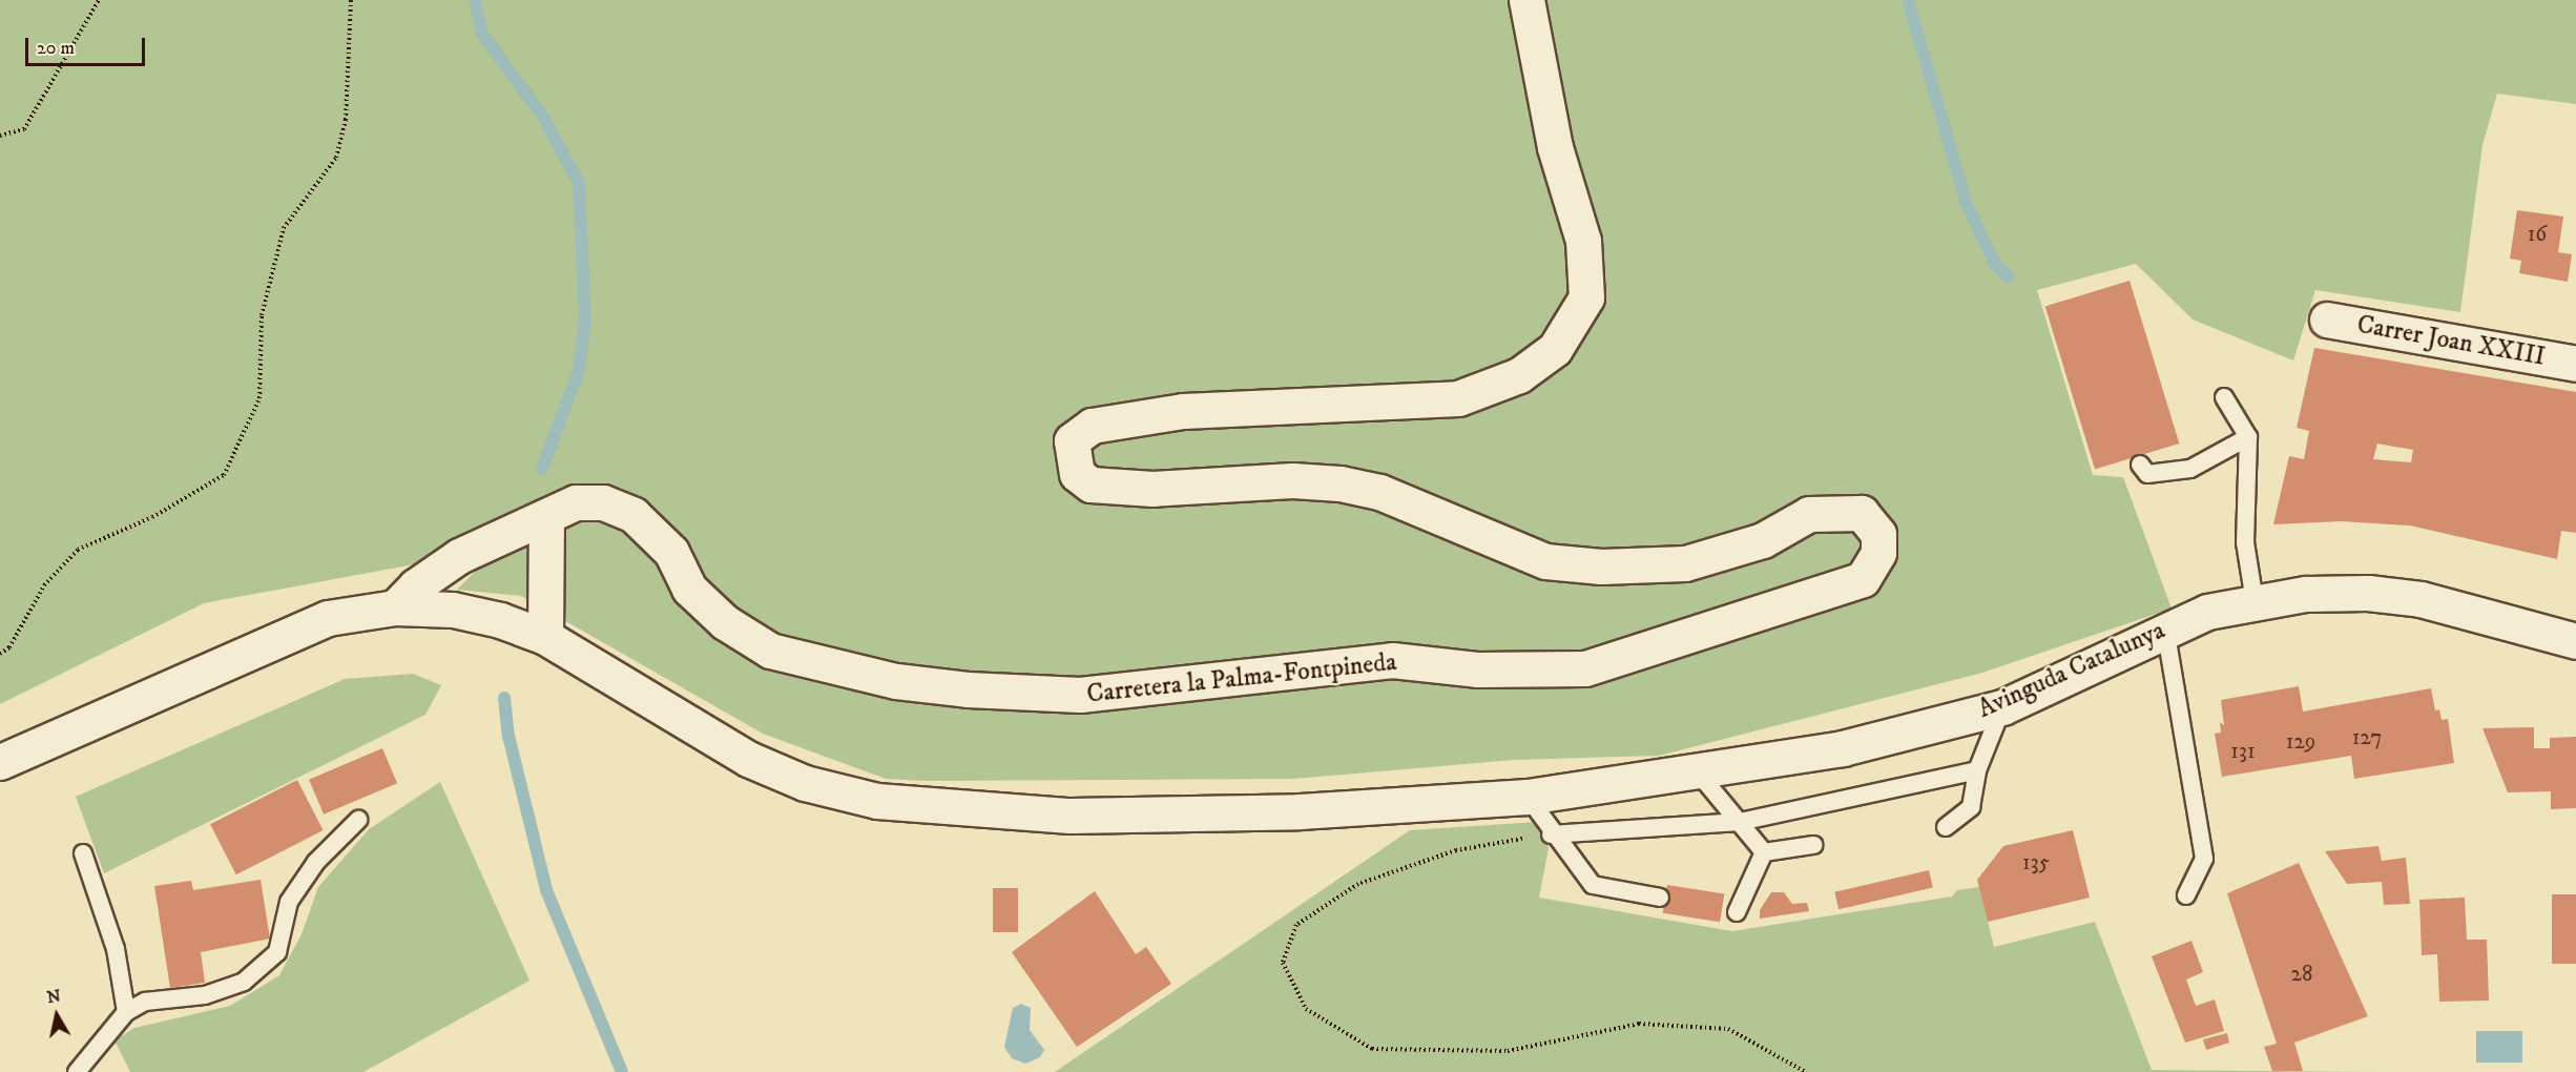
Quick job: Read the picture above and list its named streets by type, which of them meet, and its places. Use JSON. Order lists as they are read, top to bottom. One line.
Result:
{"streets":{"street":["Carrer Joan XXIII","Avinguda Catalunya","Carretera la Palma-Fontpineda"]},"crossings":[["Avinguda Catalunya","Carretera la Palma-Fontpineda"]],"house_numbers":["16","127","129","131","135","28"],"scale_bar":"20 m","north":"top"}
